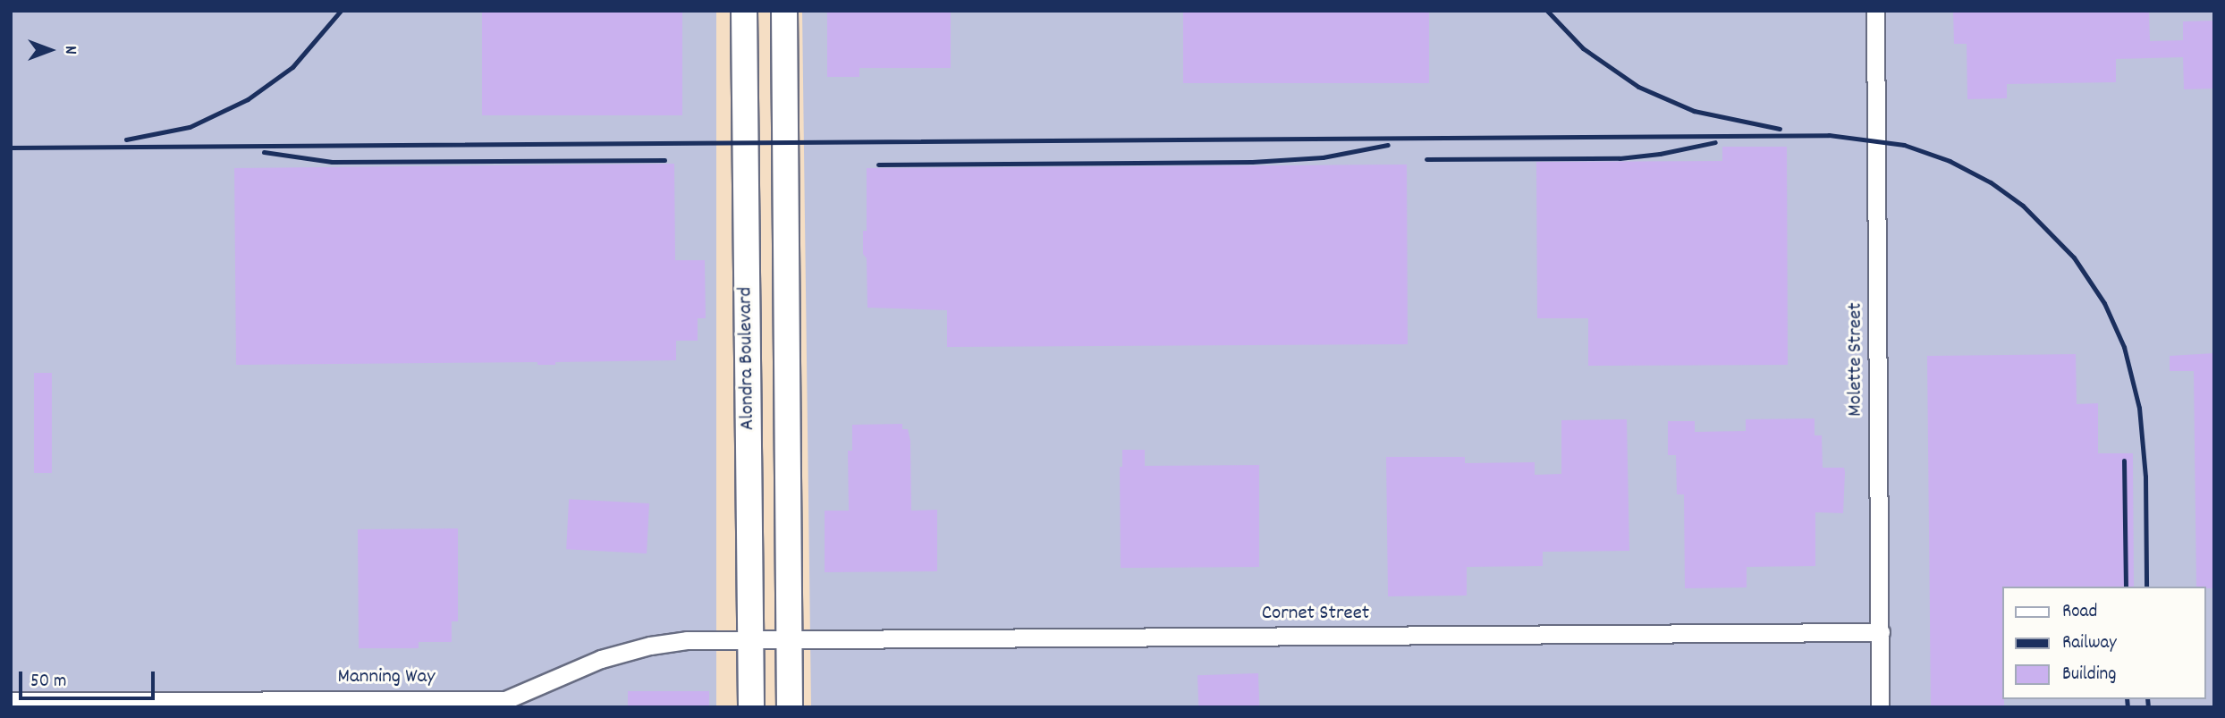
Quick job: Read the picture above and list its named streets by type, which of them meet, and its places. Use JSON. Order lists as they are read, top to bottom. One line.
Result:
{"streets":{"main road":["Alondra Boulevard"],"street":["Molette Street","Cornet Street","Manning Way"]},"crossings":[["Alondra Boulevard","Cornet Street"],["Alondra Boulevard","Manning Way"],["Molette Street","Cornet Street"],["Cornet Street","Manning Way"]],"legend":["Road","Railway","Building"],"scale_bar":"50 m","north":"right"}
